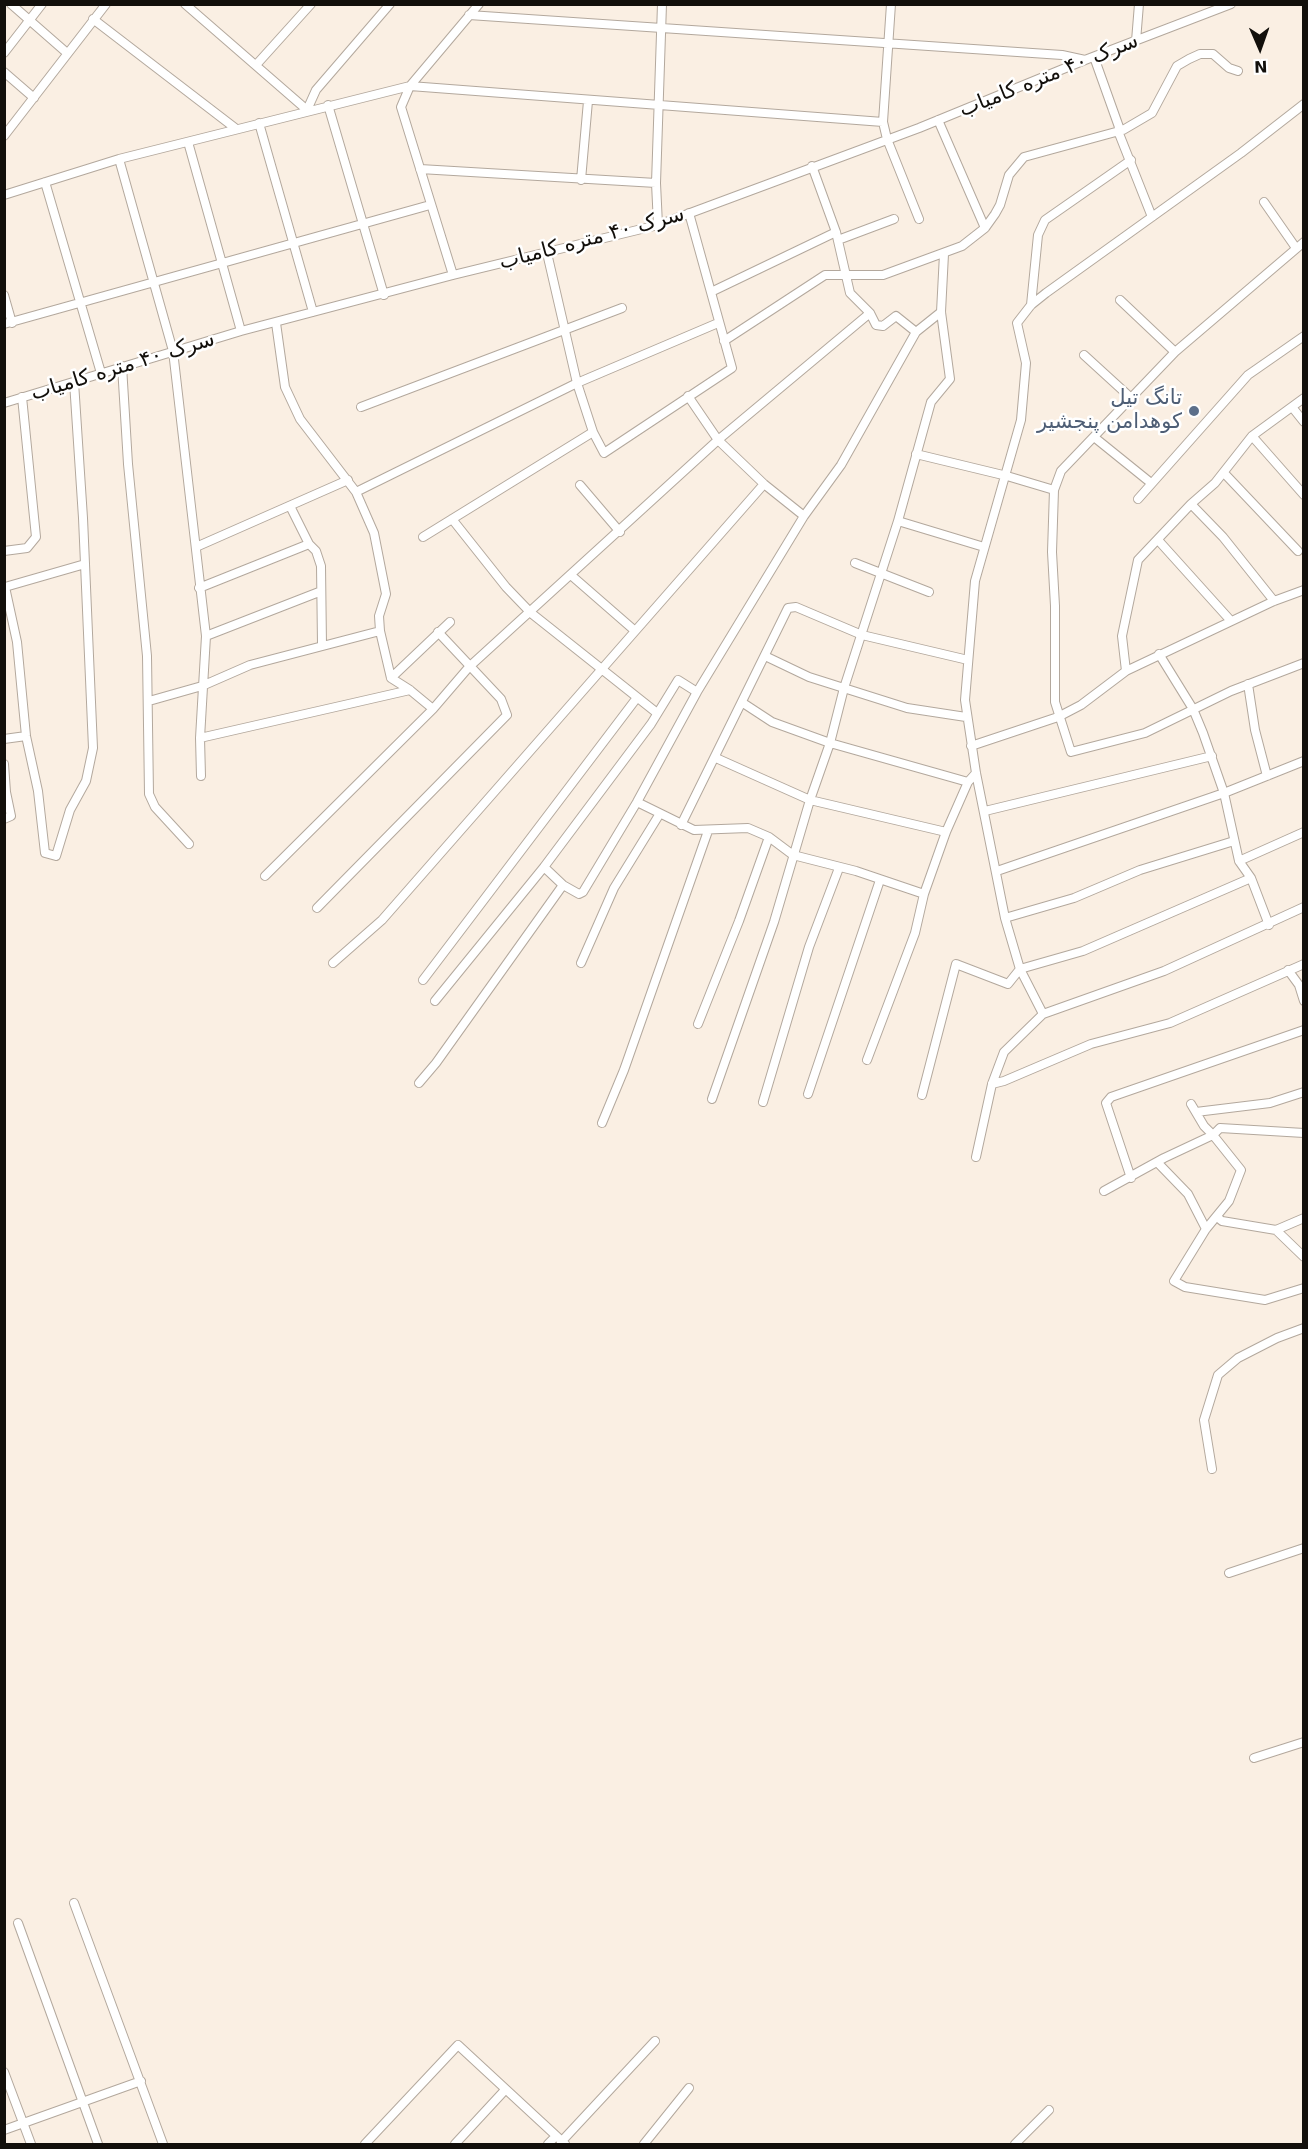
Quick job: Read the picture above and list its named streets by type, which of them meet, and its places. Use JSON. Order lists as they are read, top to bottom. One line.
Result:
{"streets":{"street":["سرک ۴۰ متره کامیاب"]},"places":["تانگ تیل کوهدامن پنجشیر"],"north":"bottom"}
